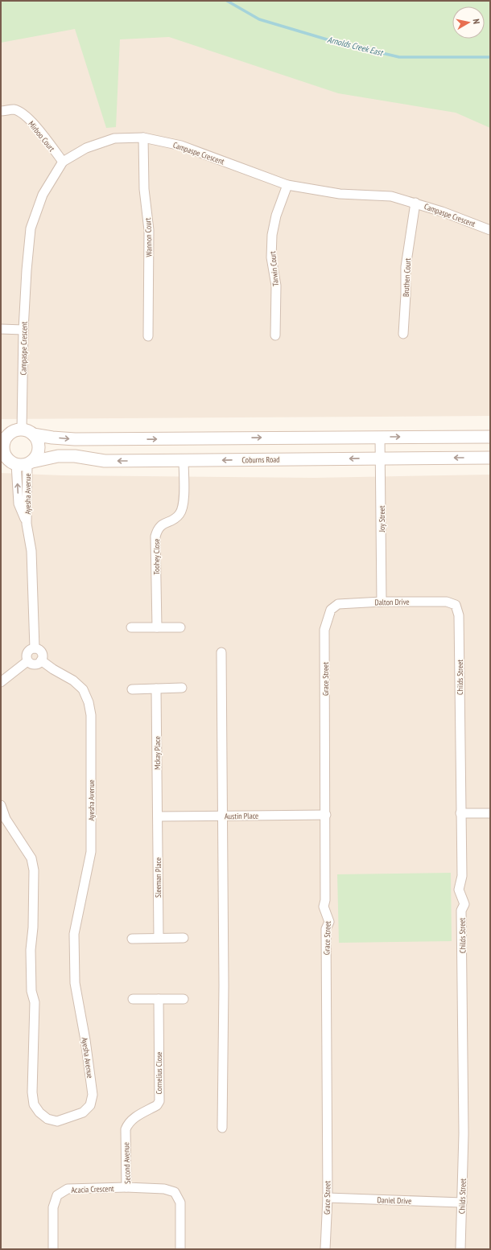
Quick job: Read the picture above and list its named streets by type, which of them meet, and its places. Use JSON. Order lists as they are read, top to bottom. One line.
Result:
{"streets":{"street":["Mirboo Court","Campaspe Crescent","Wannon Court","Tarwin Court","Bruthen Court","Coburns Road","Ayesha Avenue","Joy Street","Toohey Close","Dalton Drive","Childs Street","Grace Street","Mckay Place","Austin Place","Sleeman Place","Cornelius Close","Second Avenue","Acacia Crescent","Daniel Drive"]},"crossings":[["Mirboo Court","Campaspe Crescent"],["Campaspe Crescent","Wannon Court"],["Campaspe Crescent","Tarwin Court"],["Campaspe Crescent","Bruthen Court"],["Campaspe Crescent","Coburns Road"],["Campaspe Crescent","Ayesha Avenue"],["Coburns Road","Ayesha Avenue"],["Coburns Road","Joy Street"],["Coburns Road","Toohey Close"],["Joy Street","Dalton Drive"],["Dalton Drive","Childs Street"],["Dalton Drive","Grace Street"],["Childs Street","Daniel Drive"],["Grace Street","Austin Place"],["Grace Street","Daniel Drive"],["Mckay Place","Austin Place"],["Mckay Place","Sleeman Place"],["Austin Place","Sleeman Place"],["Cornelius Close","Second Avenue"],["Second Avenue","Acacia Crescent"]],"water":["Arnolds Creek East"],"north":"right"}
